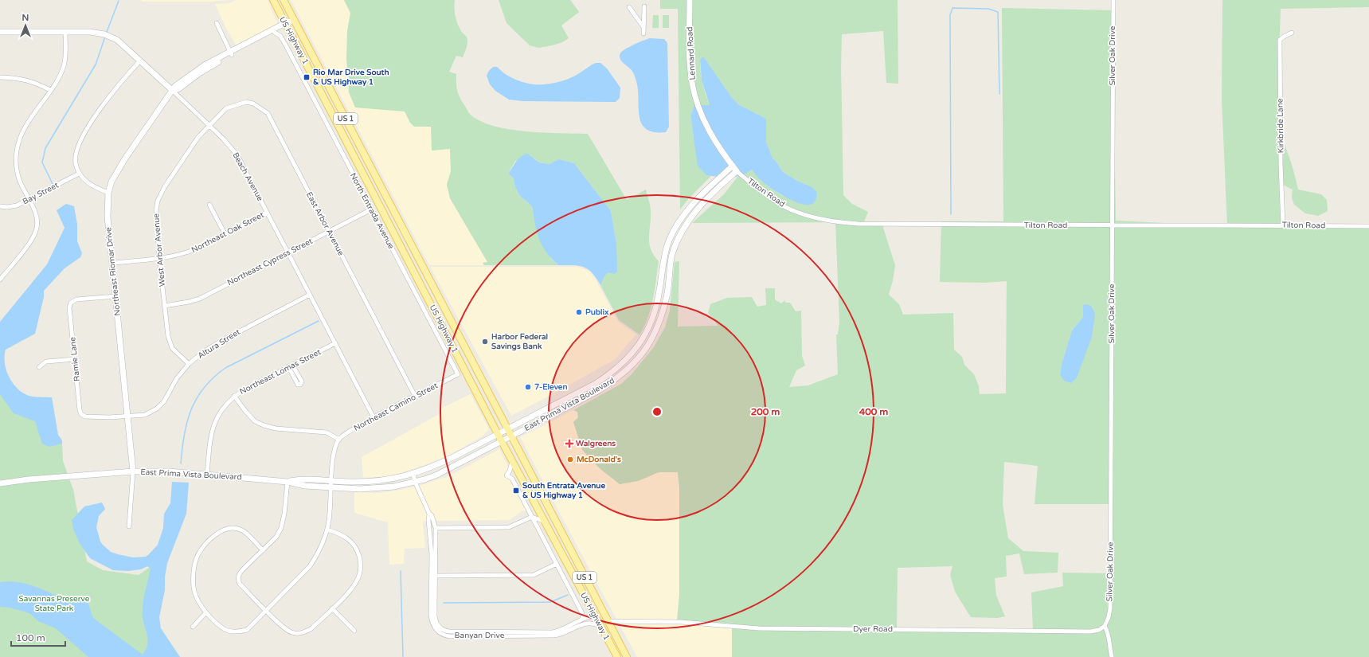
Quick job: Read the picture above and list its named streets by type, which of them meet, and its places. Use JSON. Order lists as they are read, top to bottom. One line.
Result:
{"streets":{"main road":["US Highway 1","US 1"],"street":["Lennard Road","Silver Oak Drive","Kirkbride Lane","Beach Avenue","Tilton Road","Bay Street","North Entrada Avenue","East Arbor Avenue","Northeast Oak Street","West Arbor Avenue","Northeast Cypress Street","Northeast Riomar Drive","Altura Street","Ramie Lane","Northeast Lomas Street","East Prima Vista Boulevard","Northeast Camino Street","Dyer Road","Banyan Drive"]},"crossings":[["US Highway 1","Northeast Riomar Drive"],["US Highway 1","East Prima Vista Boulevard"],["US Highway 1","Dyer Road"],["US Highway 1","Banyan Drive"],["Lennard Road","Tilton Road"],["Lennard Road","East Prima Vista Boulevard"],["Silver Oak Drive","Tilton Road"],["Silver Oak Drive","Dyer Road"],["Kirkbride Lane","Tilton Road"],["Beach Avenue","East Arbor Avenue"],["Beach Avenue","Northeast Oak Street"],["Beach Avenue","West Arbor Avenue"],["Beach Avenue","Northeast Cypress Street"],["Beach Avenue","Northeast Riomar Drive"],["Beach Avenue","Altura Street"],["Beach Avenue","Northeast Lomas Street"],["Beach Avenue","Northeast Camino Street"],["Tilton Road","East Prima Vista Boulevard"],["North Entrada Avenue","Northeast Cypress Street"],["North Entrada Avenue","Northeast Riomar Drive"],["North Entrada Avenue","Northeast Camino Street"],["East Arbor Avenue","West Arbor Avenue"],["East Arbor Avenue","Northeast Cypress Street"],["East Arbor Avenue","Northeast Camino Street"],["Northeast Oak Street","West Arbor Avenue"],["Northeast Oak Street","Northeast Riomar Drive"],["West Arbor Avenue","Northeast Cypress Street"],["West Arbor Avenue","Altura Street"],["Northeast Riomar Drive","Altura Street"],["Northeast Riomar Drive","Ramie Lane"],["Northeast Riomar Drive","East Prima Vista Boulevard"],["Altura Street","Ramie Lane"],["Northeast Lomas Street","East Prima Vista Boulevard"],["East Prima Vista Boulevard","Banyan Drive"]],"parks":["Savannas Preserve State Park"],"places":{"transit":["Rio Mar Drive South & US Highway 1","South Entrata Avenue & US Highway 1"],"other":["Publix","Harbor Federal Savings Bank","7-Eleven","McDonald's"],"health":["Walgreens"]},"scale_bar":"100 m","north":"top","rings":["200 m","400 m"]}
